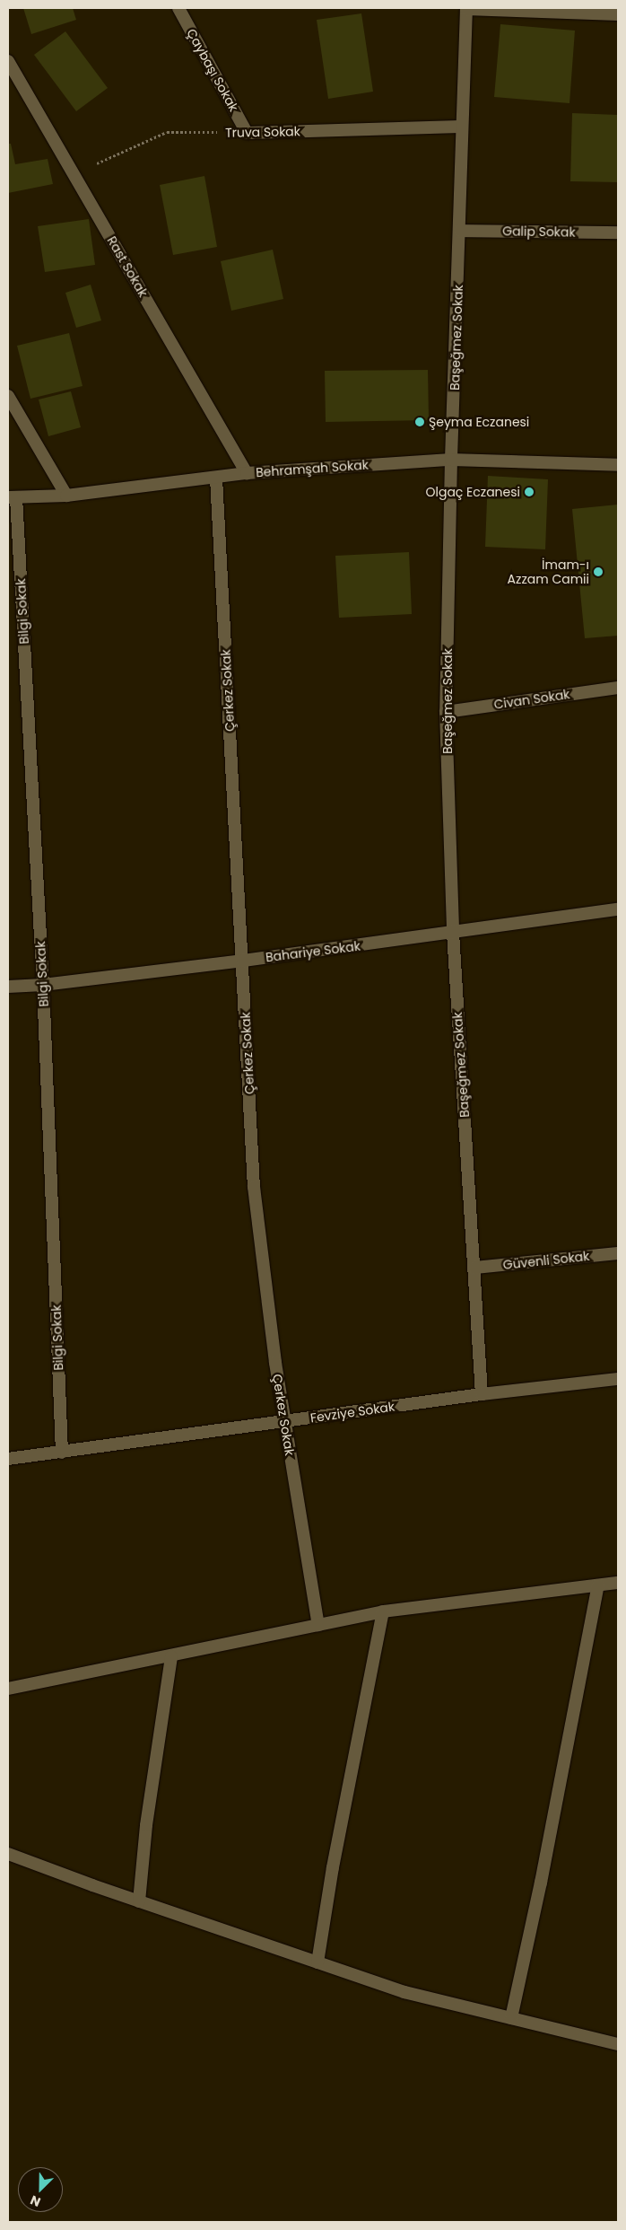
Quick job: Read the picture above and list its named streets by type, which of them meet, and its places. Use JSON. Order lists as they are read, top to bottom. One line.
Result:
{"streets":{"street":["Çaybaşı Sokak","Truva Sokak","Galip Sokak","Rast Sokak","Başeğmez Sokak","Behramşah Sokak","Bilgi Sokak","Çerkez Sokak","Civan Sokak","Bahariye Sokak","Güvenli Sokak","Fevziye Sokak"]},"crossings":[["Çaybaşı Sokak","Truva Sokak"],["Truva Sokak","Rast Sokak"],["Truva Sokak","Başeğmez Sokak"],["Galip Sokak","Başeğmez Sokak"],["Rast Sokak","Behramşah Sokak"],["Başeğmez Sokak","Behramşah Sokak"],["Başeğmez Sokak","Civan Sokak"],["Başeğmez Sokak","Bahariye Sokak"],["Başeğmez Sokak","Güvenli Sokak"],["Başeğmez Sokak","Fevziye Sokak"],["Behramşah Sokak","Bilgi Sokak"],["Behramşah Sokak","Çerkez Sokak"],["Bilgi Sokak","Bahariye Sokak"],["Bilgi Sokak","Fevziye Sokak"],["Çerkez Sokak","Bahariye Sokak"],["Çerkez Sokak","Fevziye Sokak"]],"places":["Şeyma Eczanesi","Olgaç Eczanesi","İmam-ı Azzam Camii"],"north":"bottom left"}
